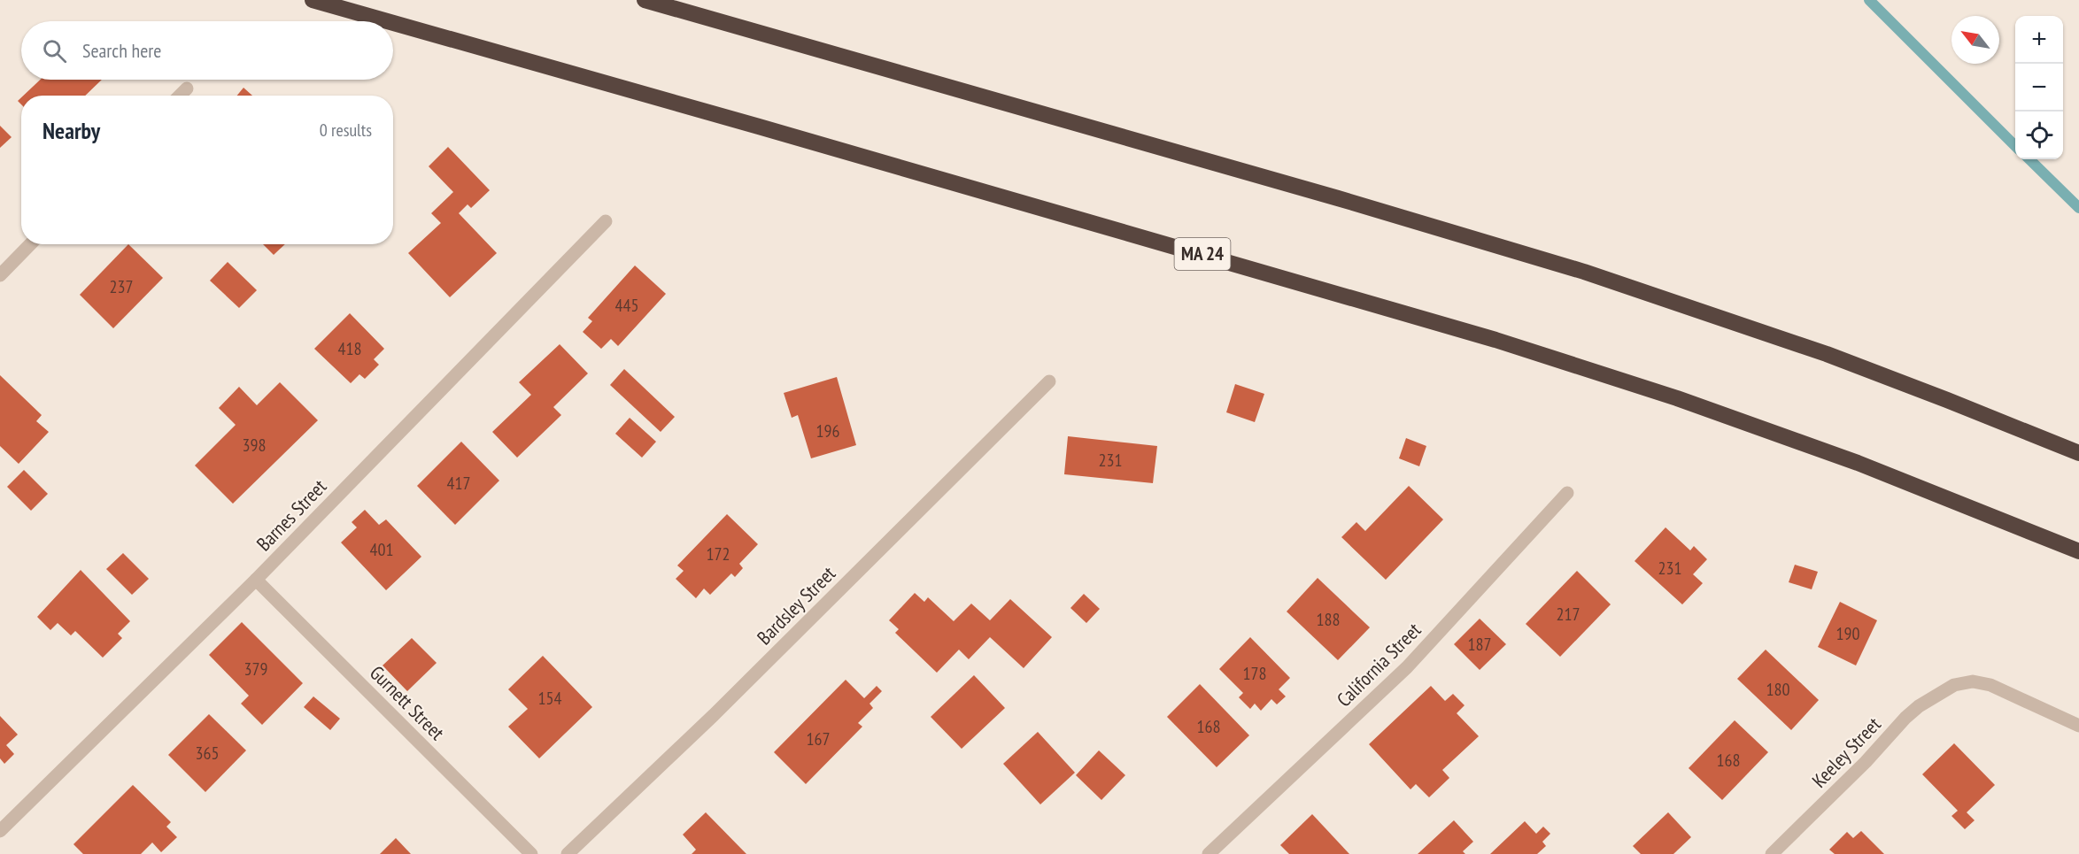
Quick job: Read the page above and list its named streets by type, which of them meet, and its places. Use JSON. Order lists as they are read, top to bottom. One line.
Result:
{"streets":{"highway":["MA 24"],"street":["Barnes Street","Bardsley Street","California Street","Gurnett Street","Keeley Street"]},"crossings":[["Barnes Street","Gurnett Street"]],"house_numbers":["237","445","418","196","398","231","417","401","172","231","217","188","190","187","379","178","180","154","168","167","365","168"],"north":"top left","page":{"map_buttons":["+","−"],"search":"Search here","heading":["Nearby","0 results"]}}
